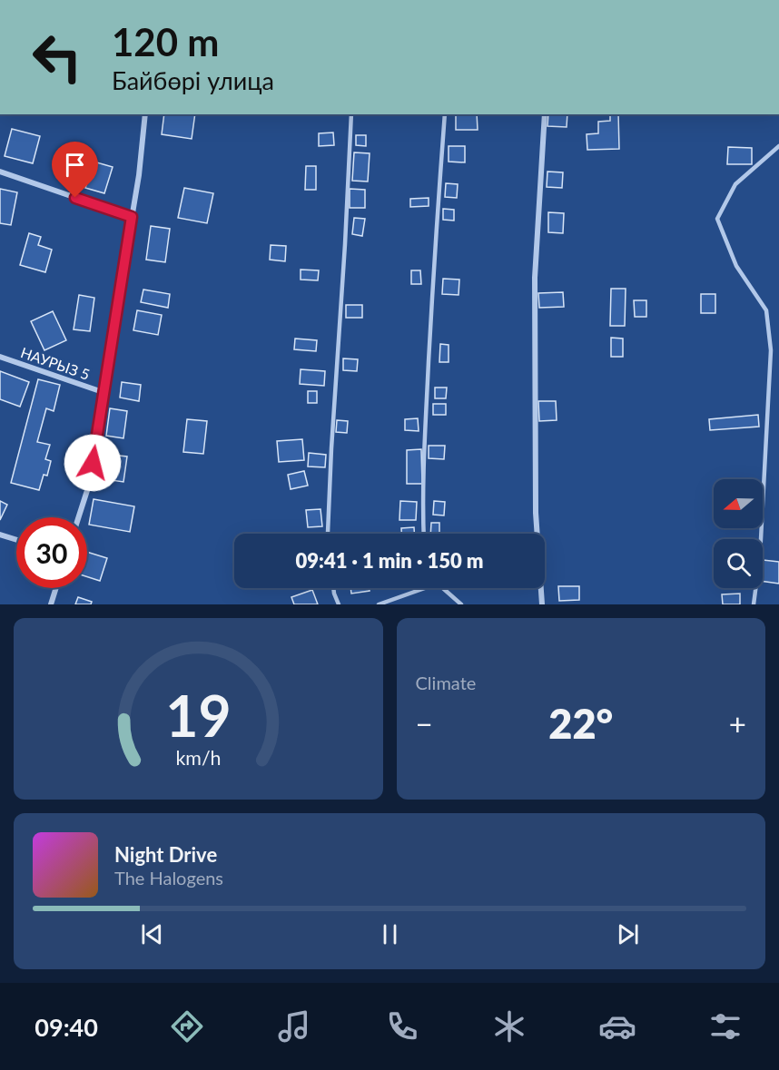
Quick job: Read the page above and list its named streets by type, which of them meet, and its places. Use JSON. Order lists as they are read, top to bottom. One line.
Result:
{"streets":{"street":["НАУРЫЗ 5"]},"north":"left","page":{"turn":["120 m","Байбөрі улица"],"limit":"30","trip":"09:41 · 1 min · 150 m","tile":"Climate","heat":["−","22°","+"],"song":["Night Drive","The Halogens"],"tabs":"09:40","gauge":["19","km/h"]}}
